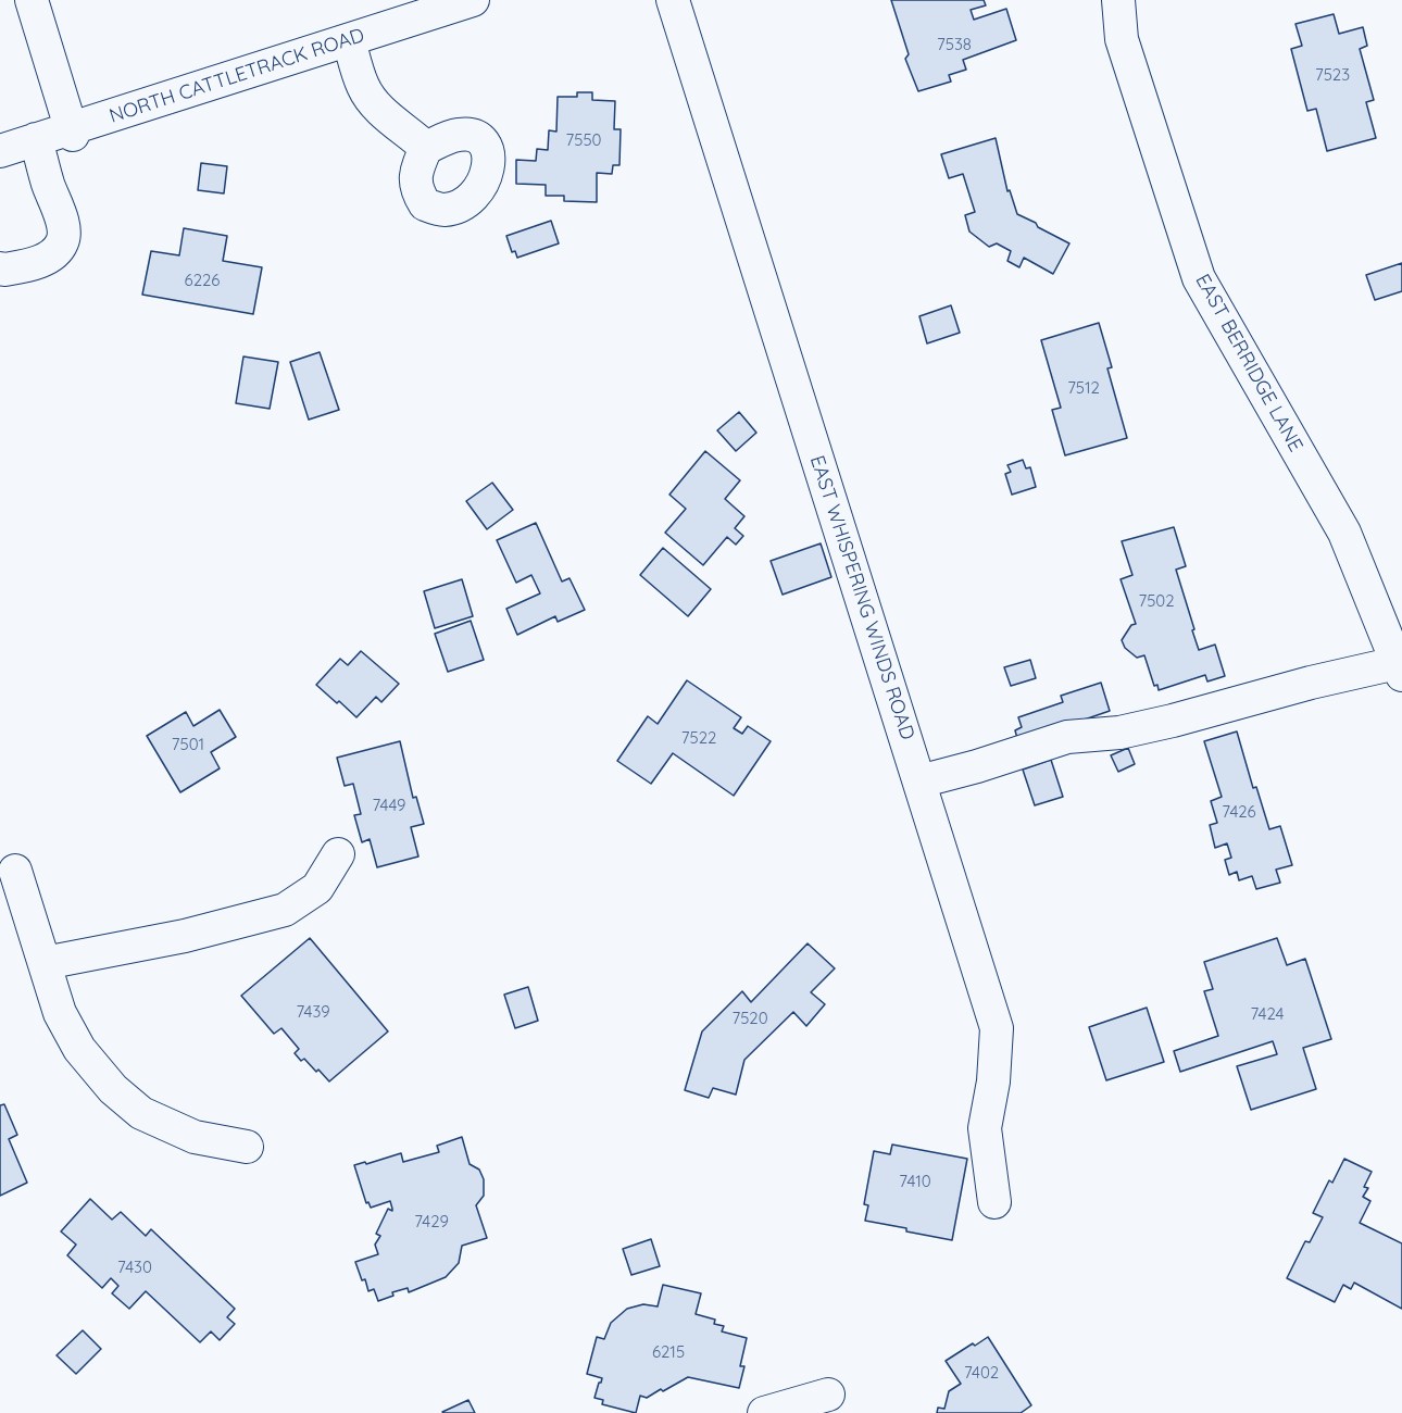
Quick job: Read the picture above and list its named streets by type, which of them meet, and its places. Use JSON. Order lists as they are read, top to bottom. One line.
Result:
{"streets":{"street":["NORTH CATTLETRACK ROAD","EAST BERRIDGE LANE","EAST WHISPERING WINDS ROAD"]},"house_numbers":["7538","7523","7550","6226","7512","7502","7522","7501","7449","7426","7439","7424","7520","7410","7429","7430","6215","7402"]}
